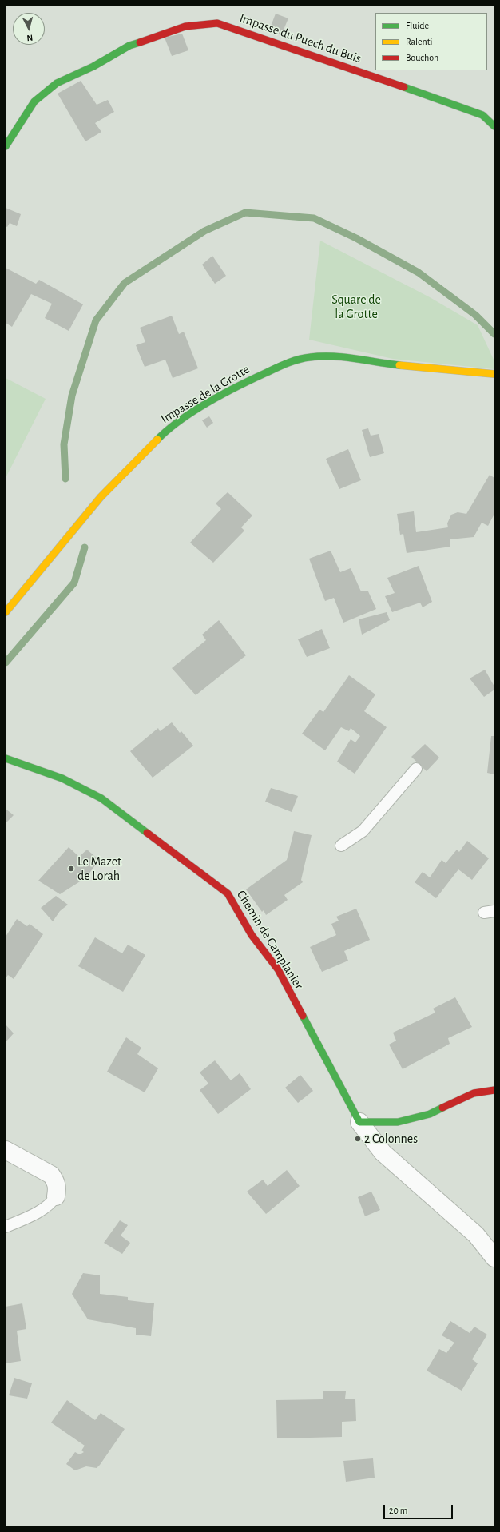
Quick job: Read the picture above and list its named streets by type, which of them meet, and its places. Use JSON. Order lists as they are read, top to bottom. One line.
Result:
{"streets":{"street":["Impasse du Puech du Buis","Impasse de la Grotte","Chemin de Camplanier"]},"parks":["Square de la Grotte"],"places":["Le Mazet de Lorah","2 Colonnes"],"legend":["Fluide","Ralenti","Bouchon"],"scale_bar":"20 m","north":"bottom"}
